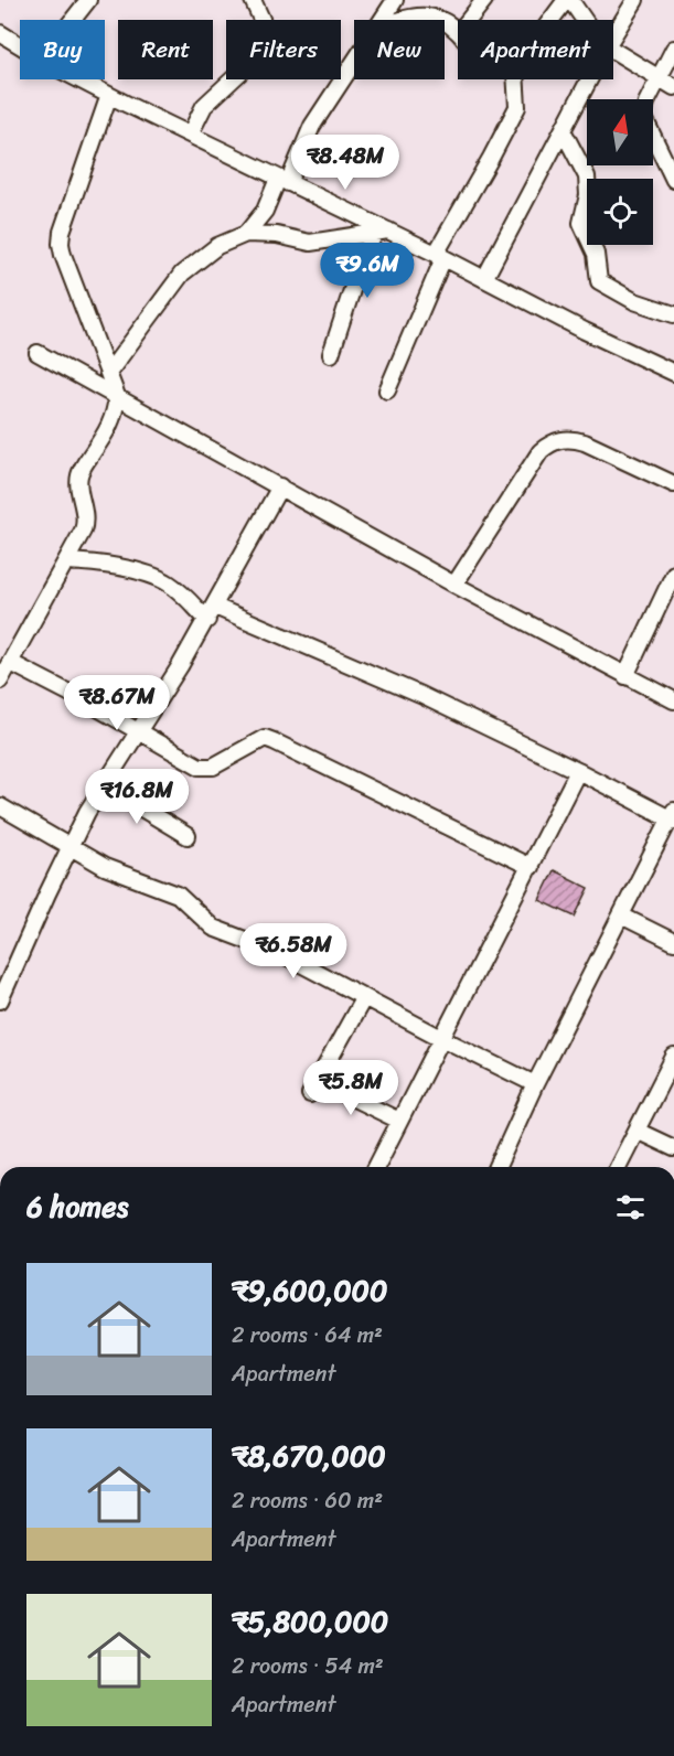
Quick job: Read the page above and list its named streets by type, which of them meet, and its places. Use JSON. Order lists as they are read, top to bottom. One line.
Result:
{"north":"top","page":{"chip":["Buy","Rent","Filters","New","Apartment"],"price":["₹8.48M","₹9.6M","₹8.67M","₹16.8M","₹6.58M","₹5.8M"],"heading":"6 homes","list":[{"name":"₹9,600,000","note":"2 rooms · 64 m² · Apartment"},{"name":"₹8,670,000","note":"2 rooms · 60 m² · Apartment"},{"name":"₹5,800,000","note":"2 rooms · 54 m² · Apartment"}]}}
